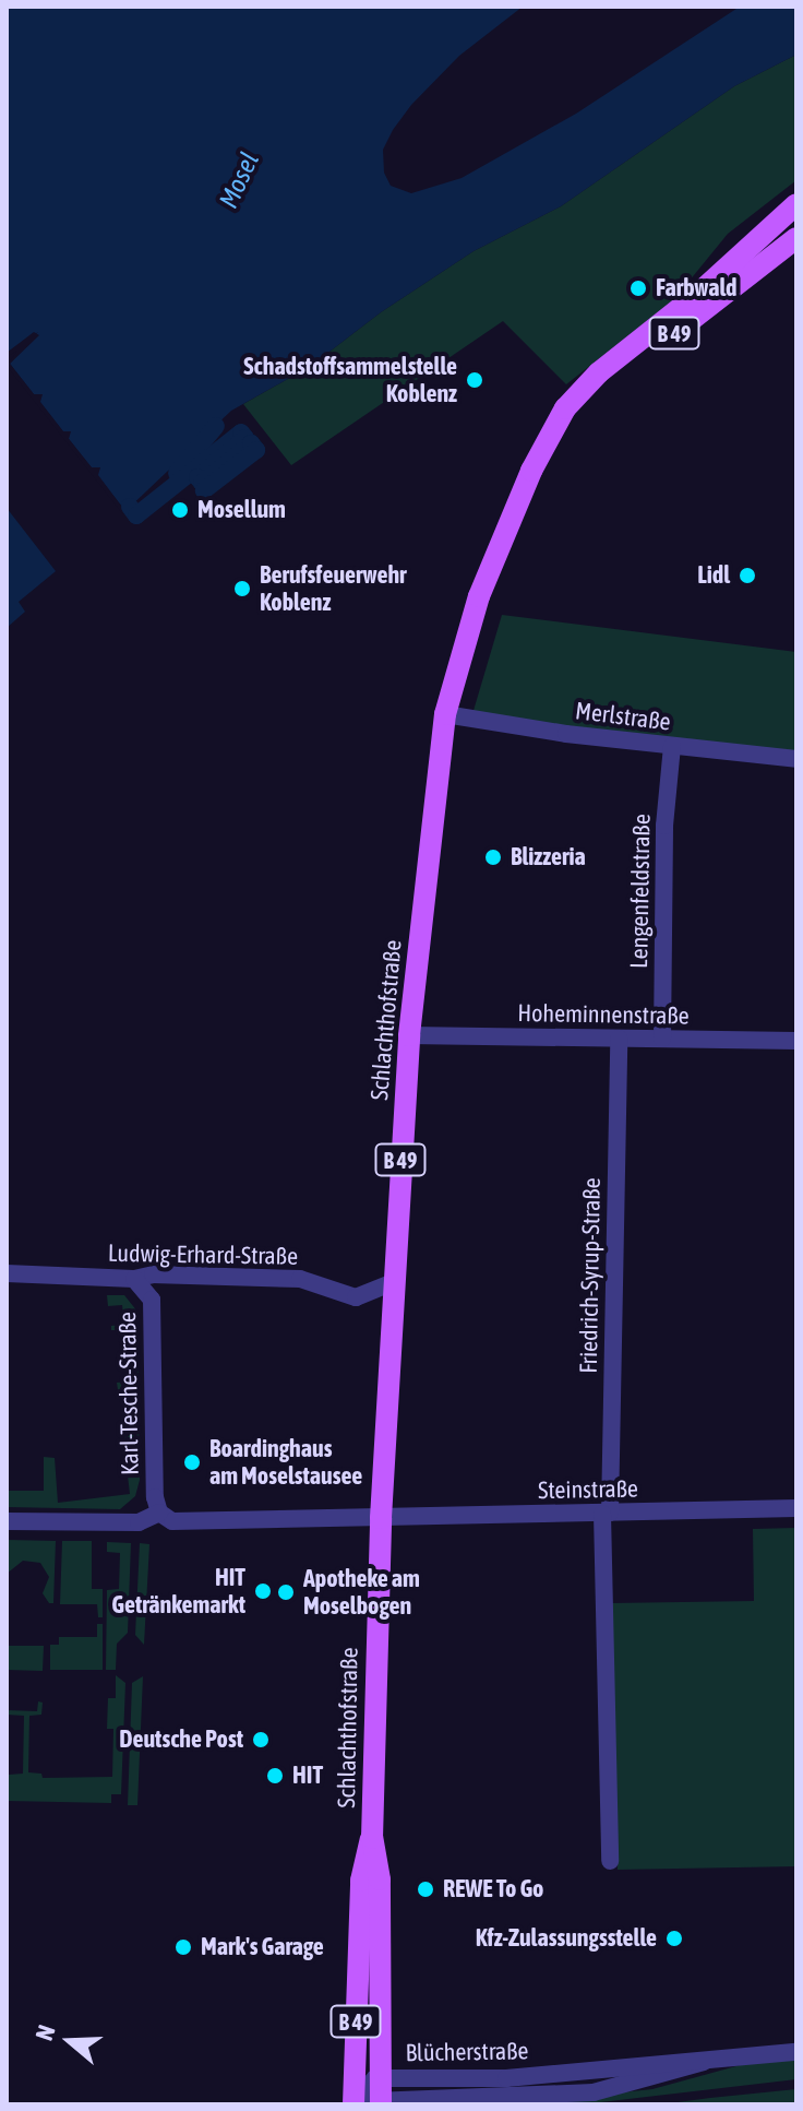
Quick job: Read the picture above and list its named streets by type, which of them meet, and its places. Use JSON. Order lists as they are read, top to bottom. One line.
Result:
{"streets":{"main road":["B 49","Schlachthofstraße"],"street":["Merlstraße","Lengenfeldstraße","Hoheminnenstraße","Ludwig-Erhard-Straße","Friedrich-Syrup-Straße","Karl-Tesche-Straße","Steinstraße","Blücherstraße"]},"crossings":[["Merlstraße","Lengenfeldstraße"],["Merlstraße","Schlachthofstraße"],["Lengenfeldstraße","Hoheminnenstraße"],["Hoheminnenstraße","Schlachthofstraße"],["Hoheminnenstraße","Friedrich-Syrup-Straße"],["Schlachthofstraße","Ludwig-Erhard-Straße"],["Schlachthofstraße","Steinstraße"],["Schlachthofstraße","Blücherstraße"],["Ludwig-Erhard-Straße","Karl-Tesche-Straße"],["Friedrich-Syrup-Straße","Steinstraße"]],"water":["Mosel"],"places":["Farbwald","Schadstoffsammelstelle Koblenz","Mosellum","Lidl","Berufsfeuerwehr Koblenz","Blizzeria","Boardinghaus am Moselstausee","HIT Getränkemarkt","Apotheke am Moselbogen","Deutsche Post","HIT","REWE To Go","Kfz-Zulassungsstelle","Mark's Garage"],"north":"left"}
